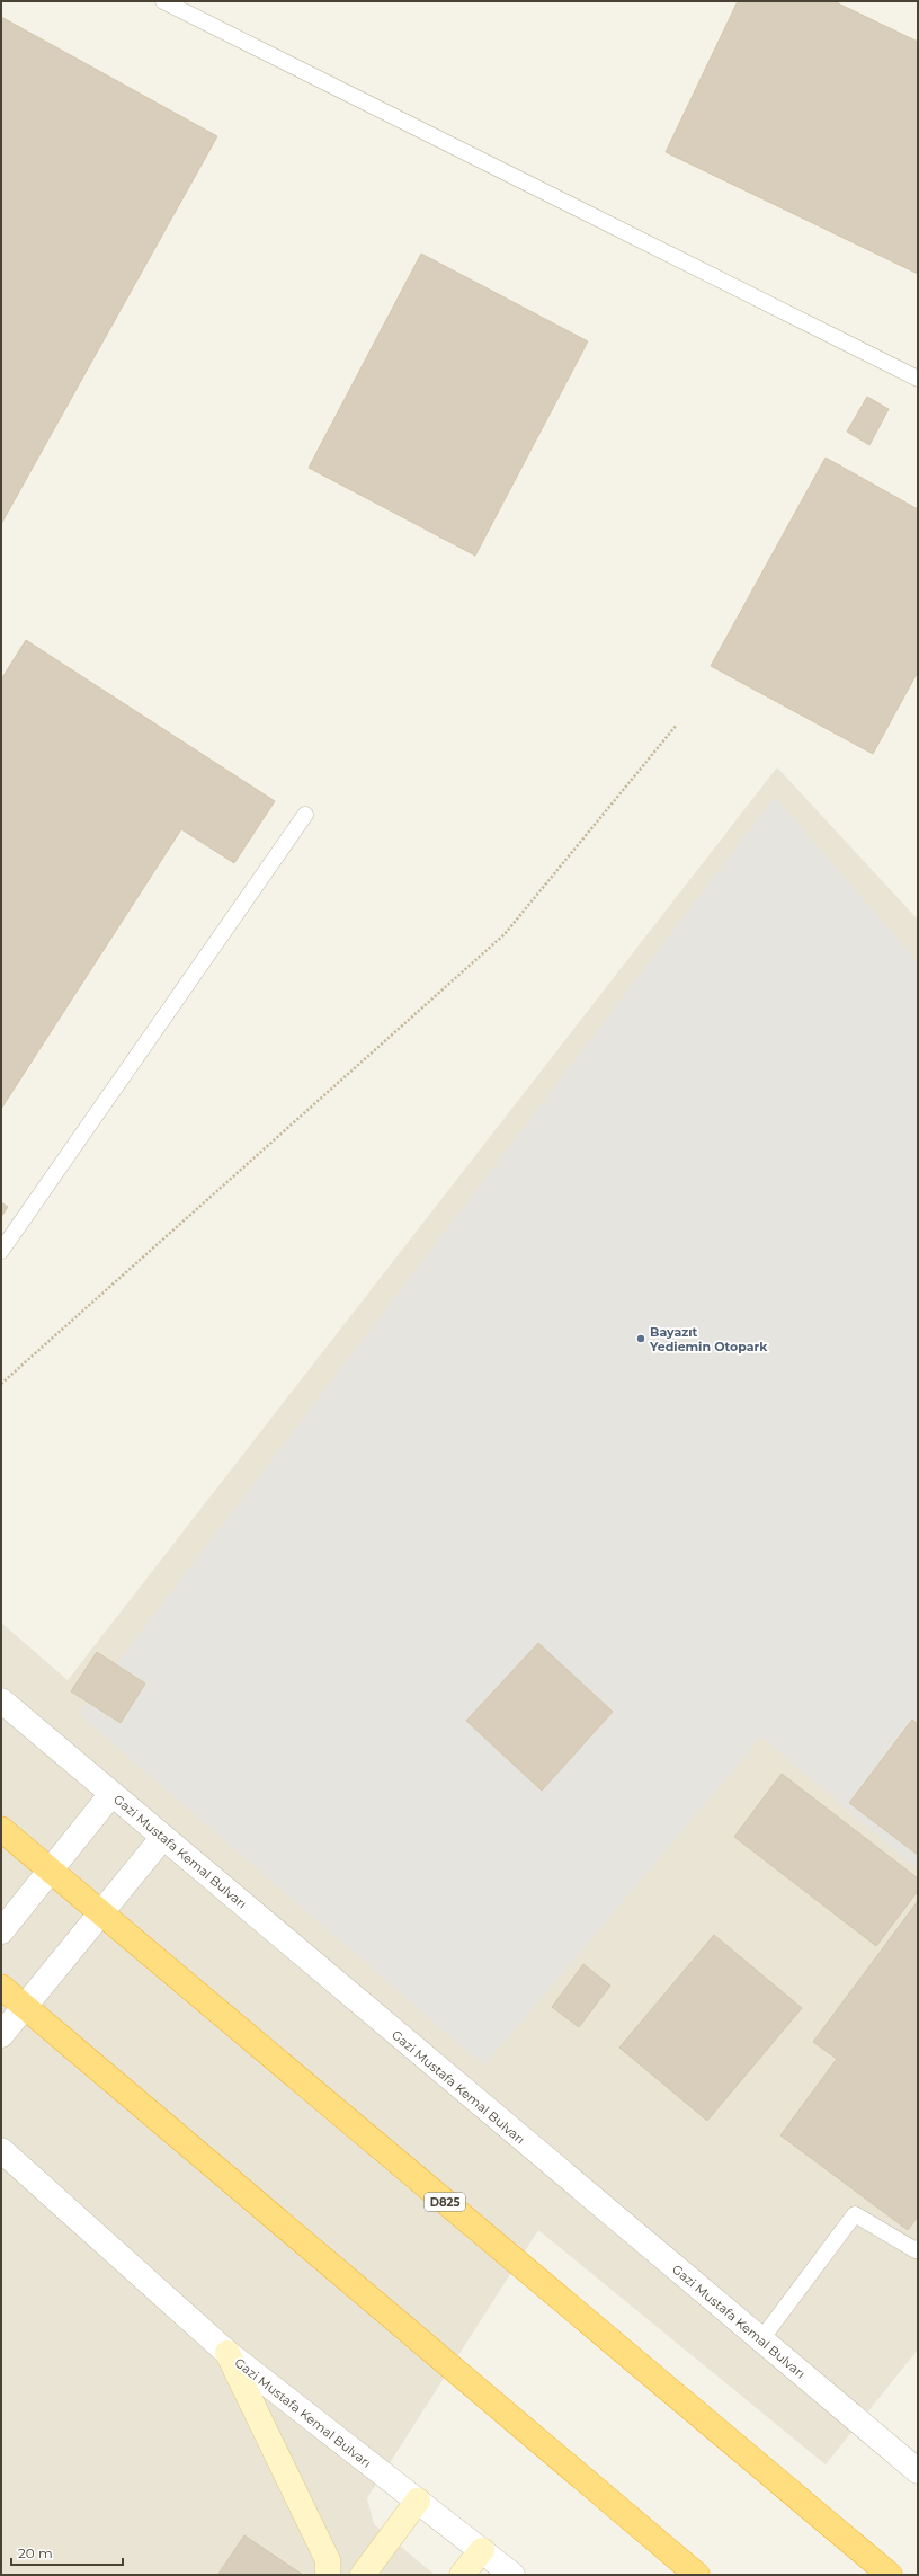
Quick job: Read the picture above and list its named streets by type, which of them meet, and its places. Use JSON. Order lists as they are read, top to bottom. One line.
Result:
{"streets":{"highway":["D825"],"street":["Gazi Mustafa Kemal Bulvarı"]},"places":["Bayazıt Yediemin Otopark"],"scale_bar":"20 m"}
